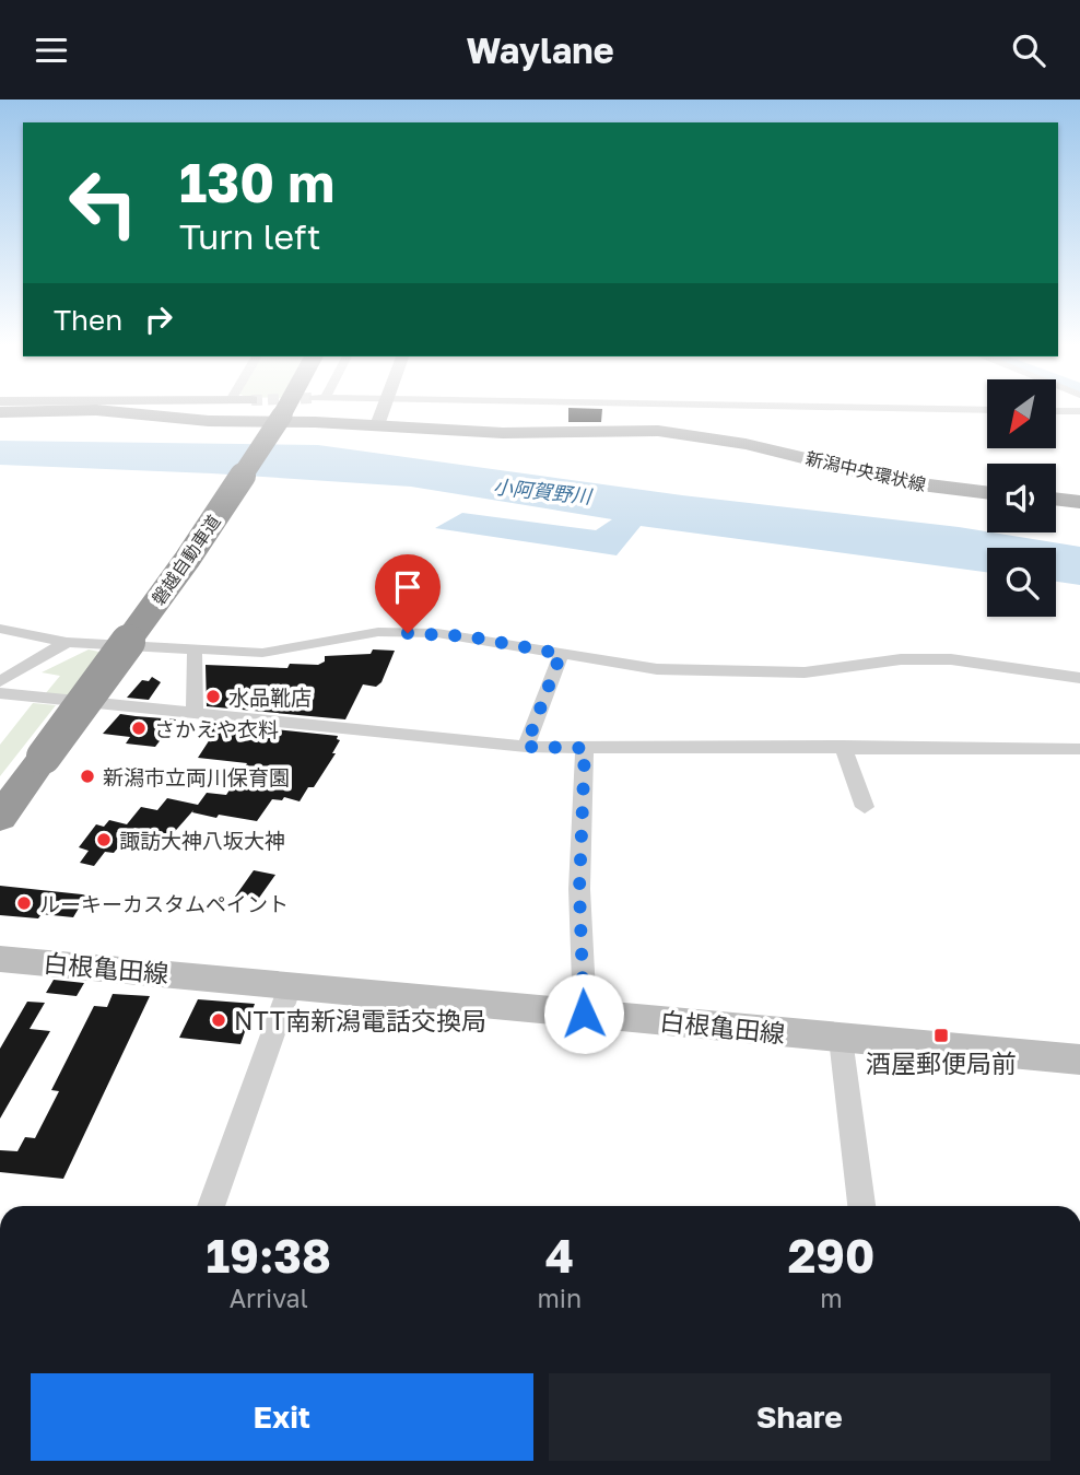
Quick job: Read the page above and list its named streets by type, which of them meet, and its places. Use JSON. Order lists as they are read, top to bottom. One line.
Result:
{"streets":{"highway":["磐越自動車道"],"main road":["新潟中央環状線","白根亀田線"]},"water":["小阿賀野川"],"places":{"other":["水品靴店","さかえや衣料","新潟市立両川保育園","諏訪大神八坂大神","ルーキーカスタムペイント","NTT南新潟電話交換局"],"transit":["酒屋郵便局前"]},"north":"bottom left","page":{"header":"Waylane","turn":["130 m","Turn left"],"then":"Then","eta":["19:38","Arrival","4","min","290","m"],"buttons":["Exit","Share"]}}
